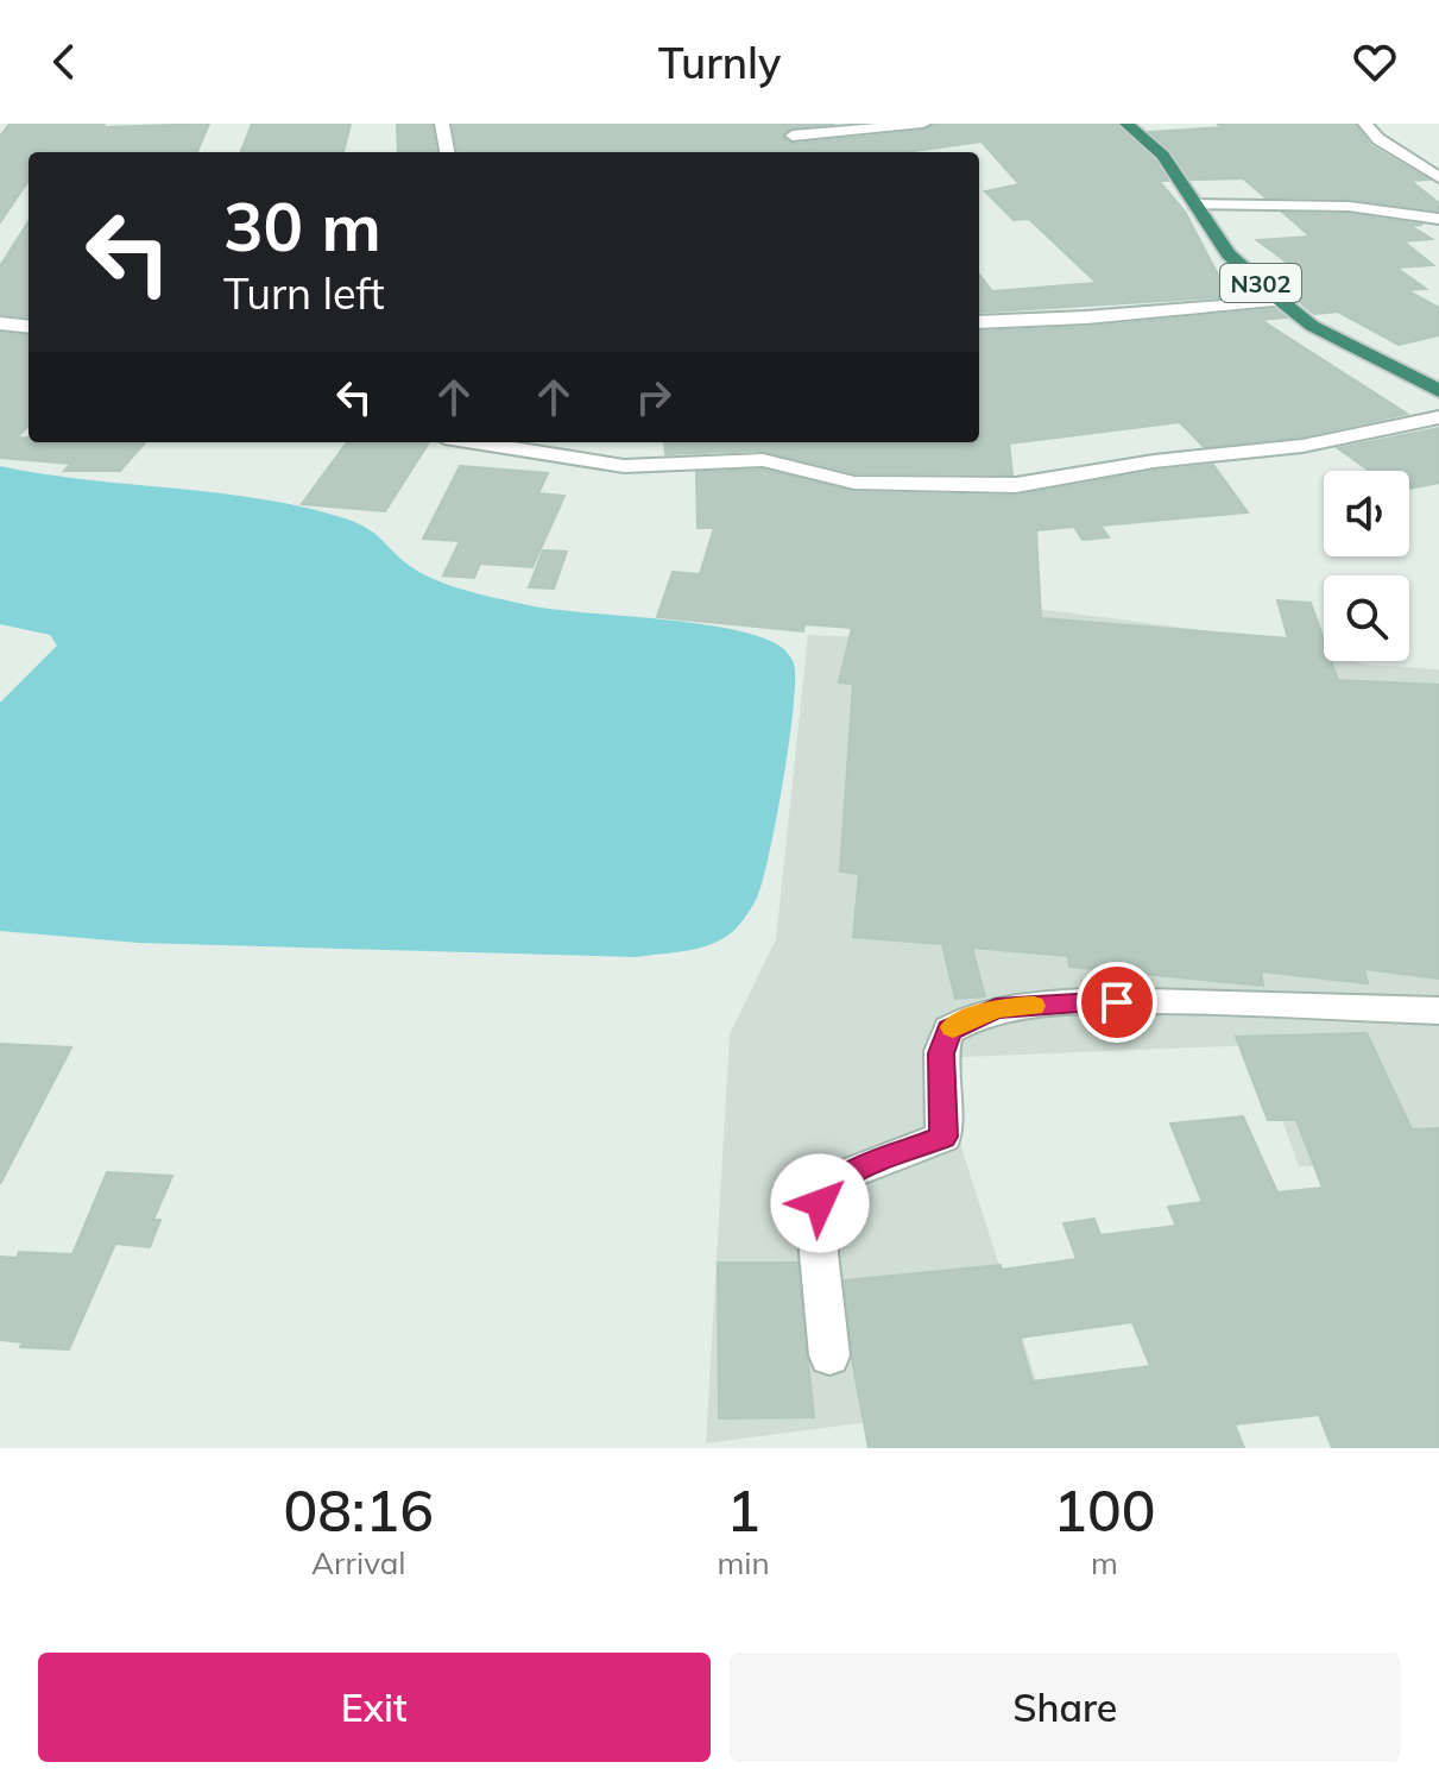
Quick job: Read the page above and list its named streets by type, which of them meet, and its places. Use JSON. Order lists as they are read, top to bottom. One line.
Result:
{"streets":{"highway":["N302"]},"page":{"header":"Turnly","turn":["30 m","Turn left"],"eta":["08:16","Arrival","1","min","100","m"],"buttons":["Exit","Share"]}}
